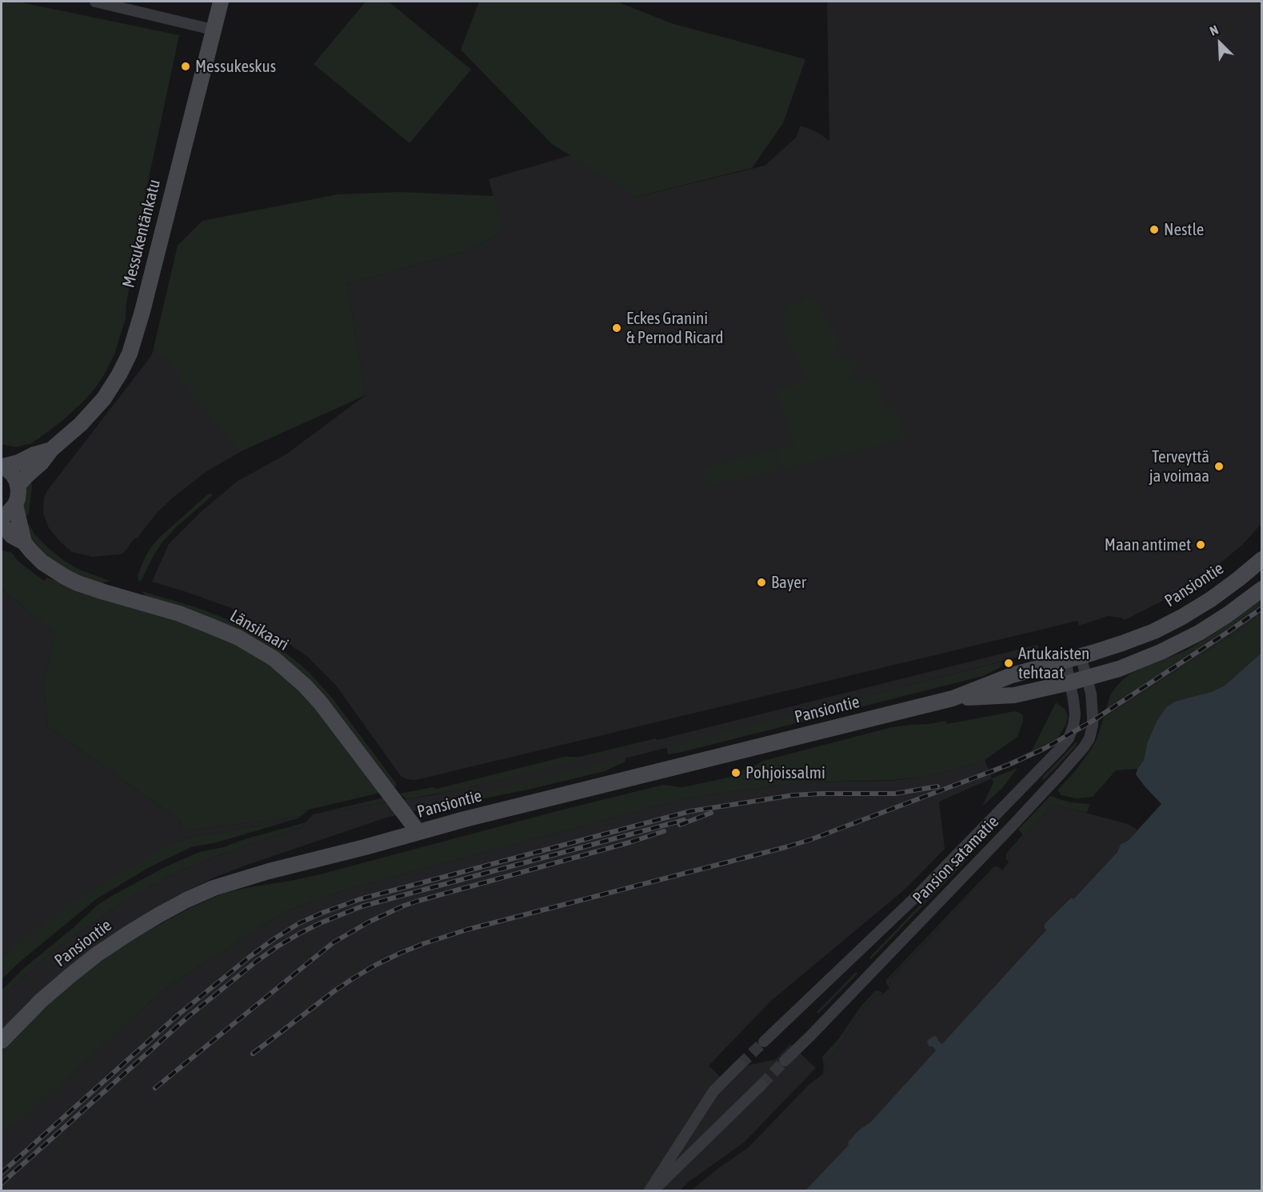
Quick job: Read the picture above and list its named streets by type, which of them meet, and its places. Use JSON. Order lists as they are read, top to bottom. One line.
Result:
{"streets":{"street":["Messukentänkatu","Pansiontie","Länsikaari","Pansion satamatie"]},"crossings":[["Pansiontie","Länsikaari"],["Pansiontie","Pansion satamatie"]],"places":["Messukeskus","Nestle","Eckes Granini & Pernod Ricard","Terveyttä ja voimaa","Maan antimet","Bayer","Artukaisten tehtaat","Pohjoissalmi"],"north":"top left"}
